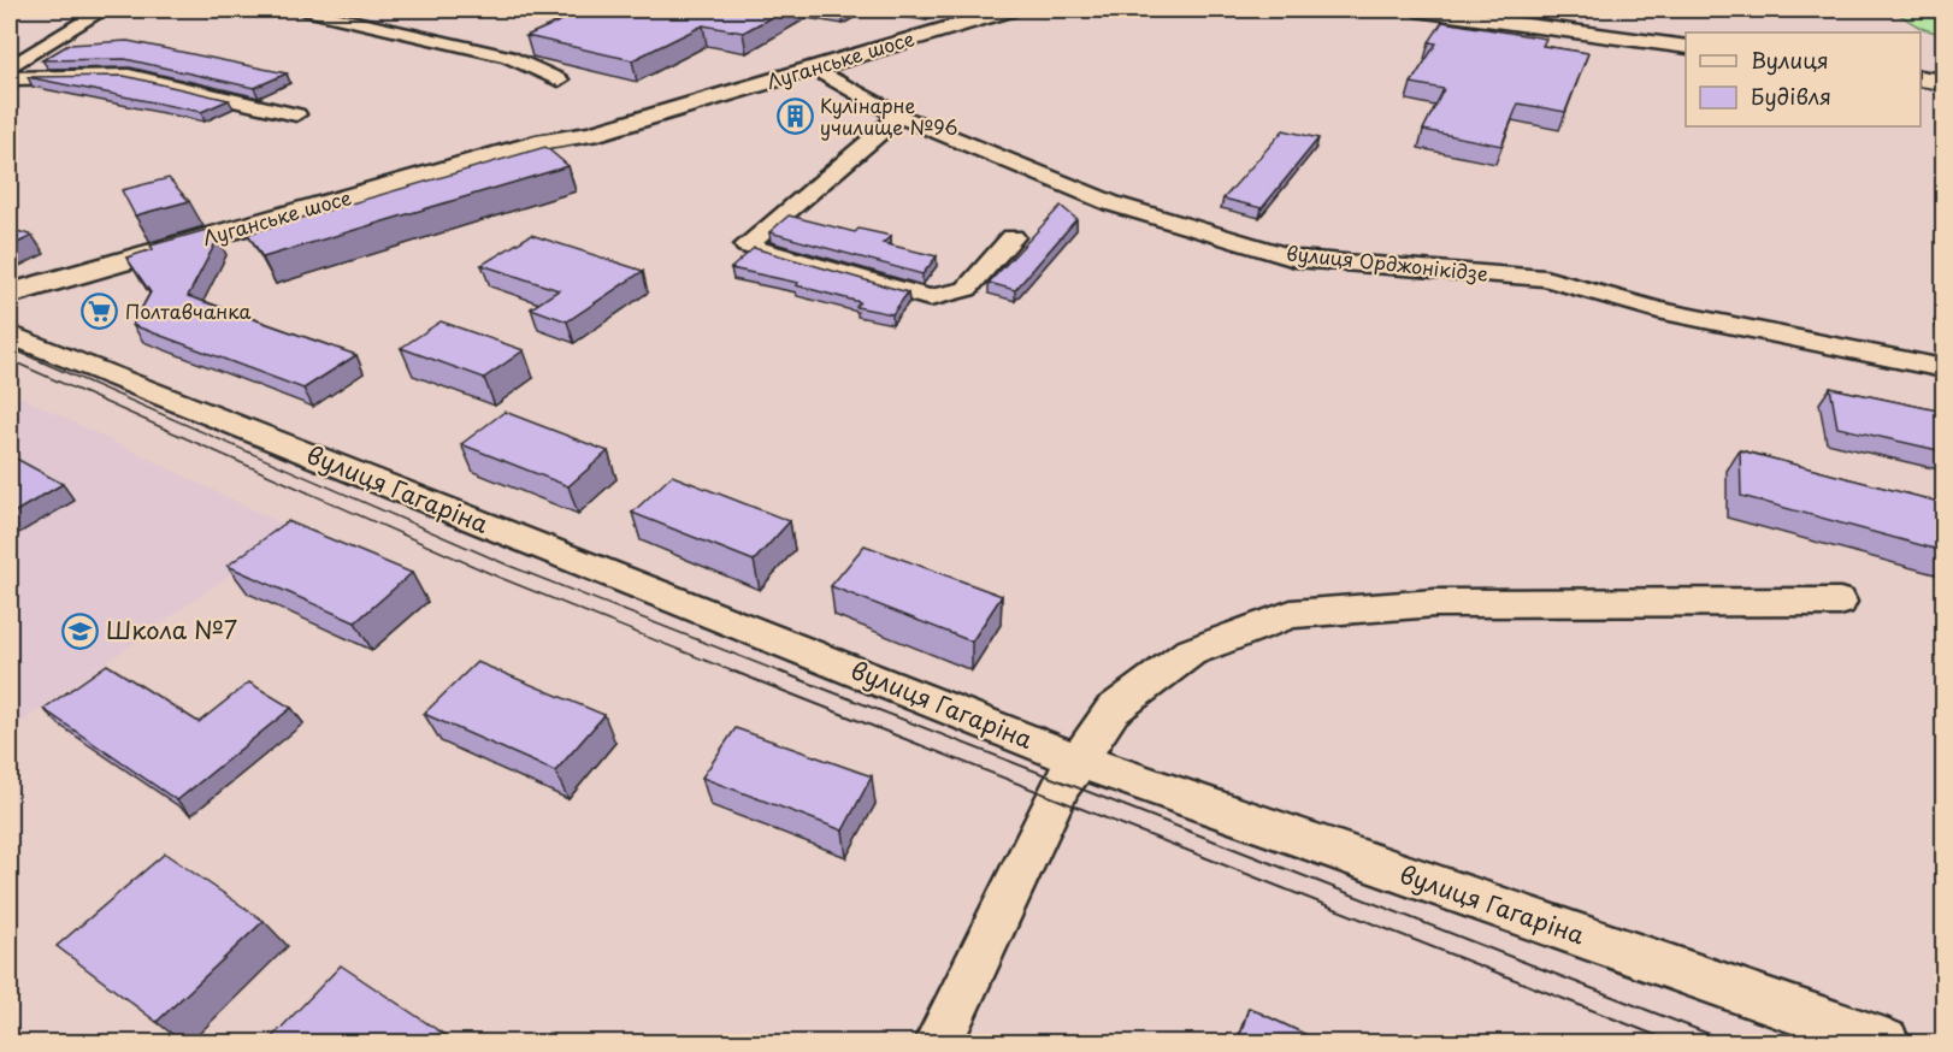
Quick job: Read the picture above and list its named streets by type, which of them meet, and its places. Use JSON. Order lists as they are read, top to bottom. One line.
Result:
{"streets":{"main road":["Луганське шосе"],"street":["вулиця Орджонікідзе","вулиця Гагаріна"]},"crossings":[["Луганське шосе","вулиця Орджонікідзе"]],"places":{"building":["Кулінарне училище №96"],"supermarket":["Полтавчанка"],"school or university":["Школа №7"]},"legend":["Вулиця","Будівля"]}
